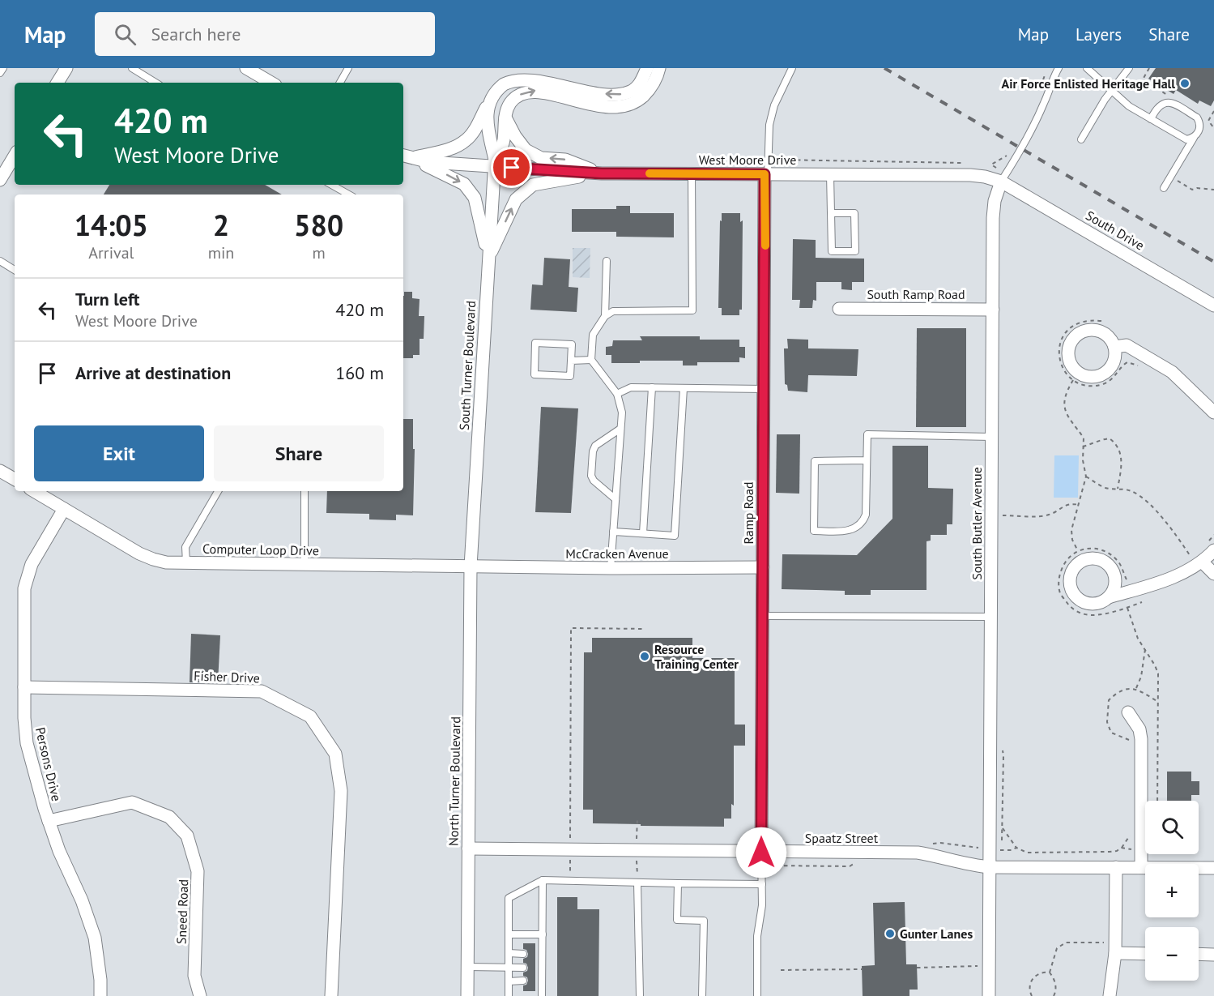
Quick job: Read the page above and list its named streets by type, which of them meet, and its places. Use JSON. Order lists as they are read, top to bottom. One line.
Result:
{"streets":{"street":["West Moore Drive","South Drive","South Ramp Road","South Turner Boulevard","Ramp Road","South Butler Avenue","Computer Loop Drive","McCracken Avenue","Fisher Drive","Persons Drive","North Turner Boulevard","Spaatz Street","Sneed Road"]},"crossings":[["West Moore Drive","South Drive"],["West Moore Drive","South Turner Boulevard"],["West Moore Drive","Ramp Road"],["West Moore Drive","South Butler Avenue"],["South Drive","South Butler Avenue"],["South Ramp Road","South Butler Avenue"],["South Turner Boulevard","Computer Loop Drive"],["South Turner Boulevard","McCracken Avenue"],["South Turner Boulevard","North Turner Boulevard"],["Ramp Road","McCracken Avenue"],["Ramp Road","Spaatz Street"],["South Butler Avenue","Spaatz Street"],["Computer Loop Drive","McCracken Avenue"],["Computer Loop Drive","Persons Drive"],["Computer Loop Drive","North Turner Boulevard"],["McCracken Avenue","North Turner Boulevard"],["Fisher Drive","Persons Drive"],["Persons Drive","Sneed Road"],["North Turner Boulevard","Spaatz Street"]],"places":["Air Force Enlisted Heritage Hall","Resource Training Center","Gunter Lanes"],"page":{"header":"Map","search":"Search here","nav":["Map","Layers","Share"],"turn":["420 m","West Moore Drive"],"eta":["14:05","Arrival","2","min","580","m"],"list":[{"name":"Turn left","note":"West Moore Drive","value":"420 m"},{"name":"Arrive at destination","value":"160 m"}],"buttons":["Exit","Share"],"map_buttons":["+","−"]}}
